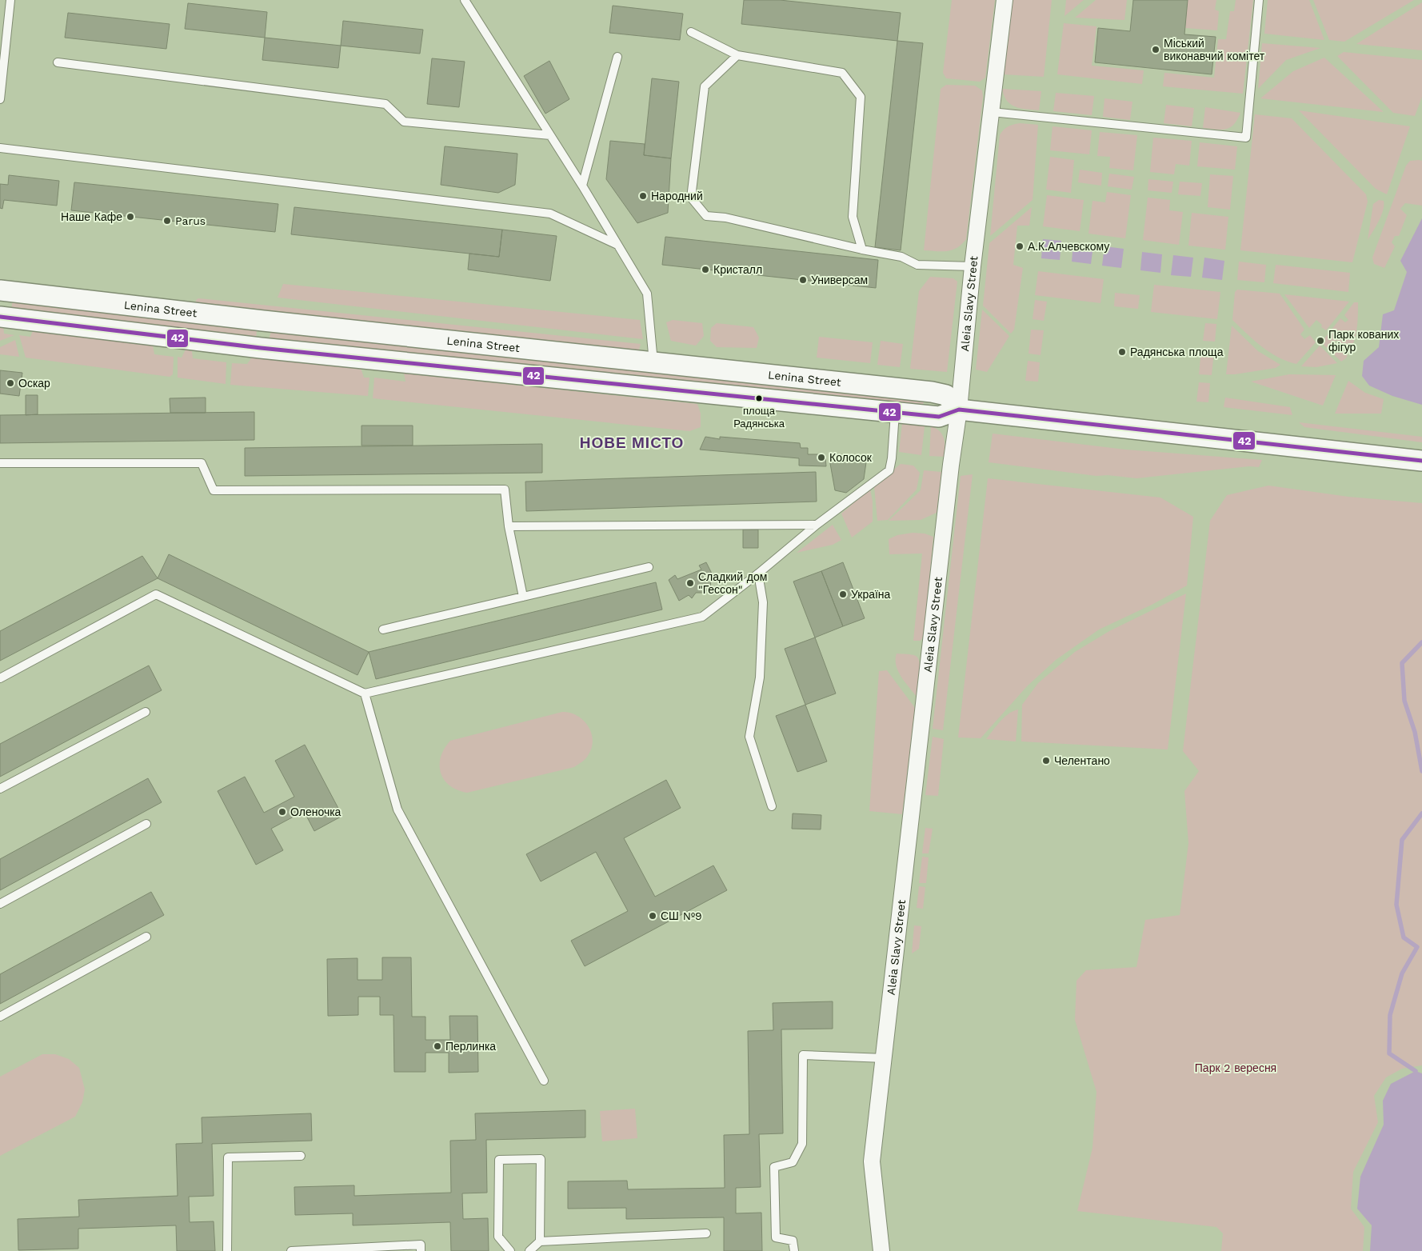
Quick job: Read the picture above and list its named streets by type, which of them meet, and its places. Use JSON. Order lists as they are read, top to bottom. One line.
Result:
{"streets":{"street":["Aleia Slavy Street","Lenina Street"]},"crossings":[["Aleia Slavy Street","Lenina Street"]],"districts":["НОВЕ МІСТО"],"parks":["Парк 2 вересня"],"places":["Міський виконавчий комітет","Народний","Наше Кафе","Parus","А.К.Алчевскому","Кристалл","Универсам","Парк кованих фігур","Радянська площа","Оскар","площа Радянська","Колосок","Сладкий дом \"Гессон\"","Україна","Челентано","Оленочка","СШ №9","Перлинка"],"lines":["transit line 42"]}
